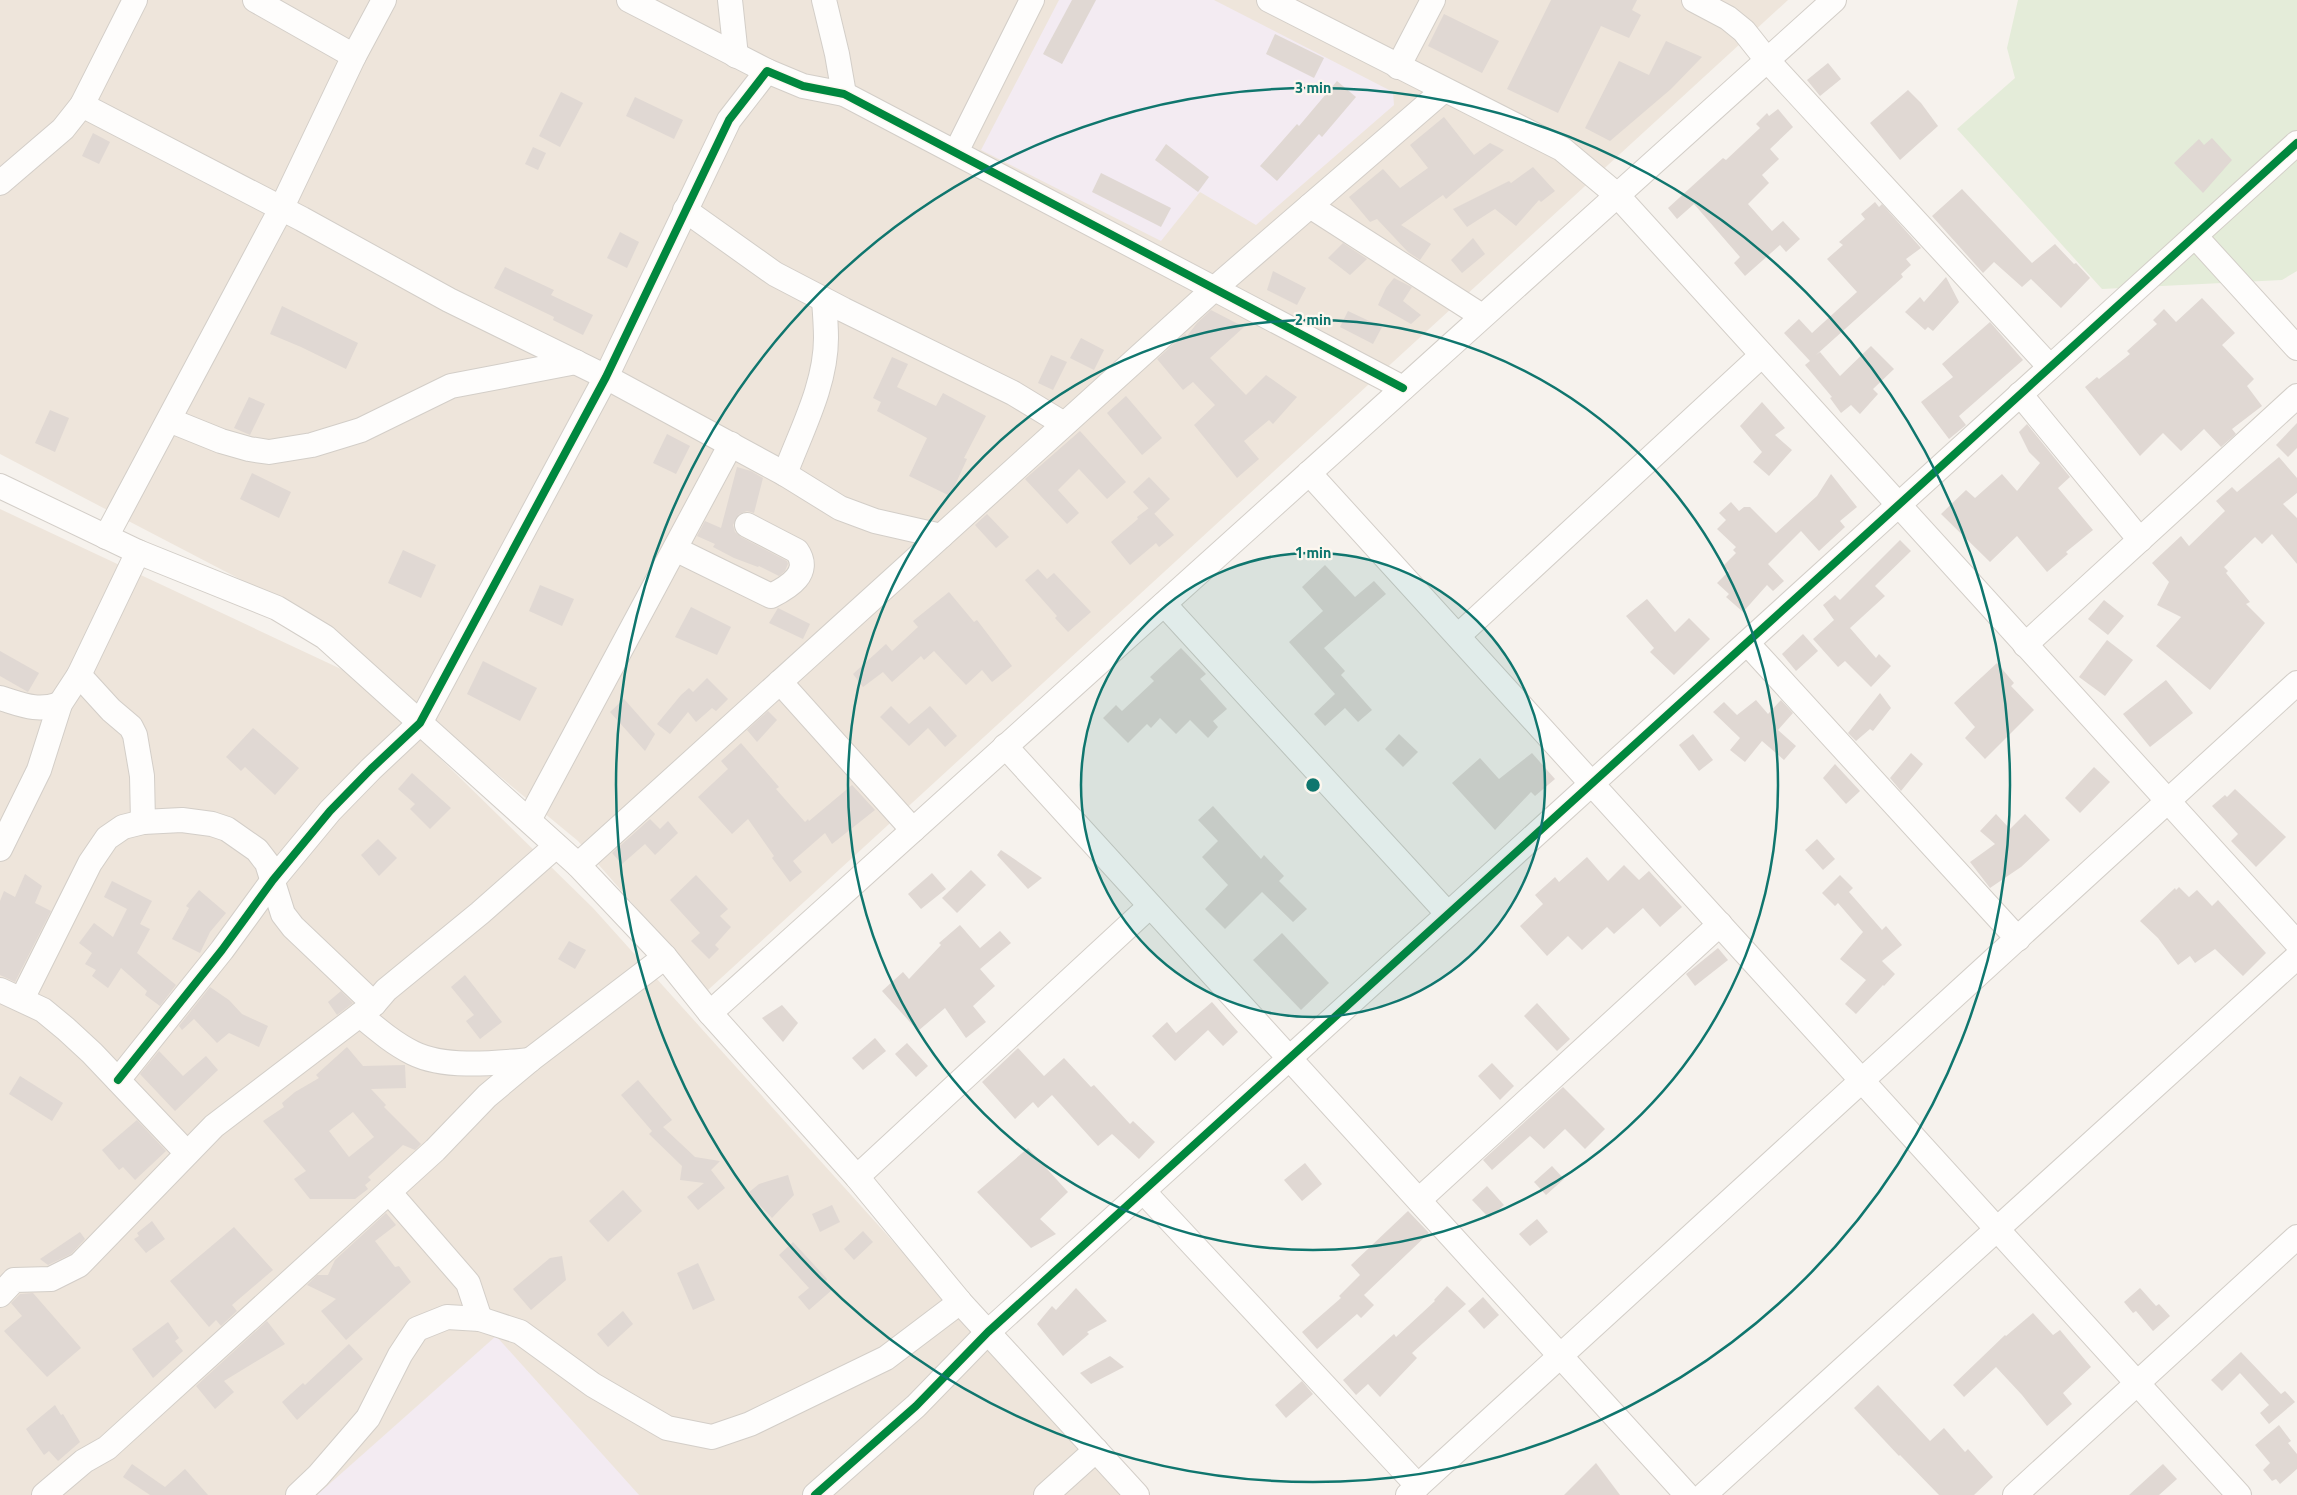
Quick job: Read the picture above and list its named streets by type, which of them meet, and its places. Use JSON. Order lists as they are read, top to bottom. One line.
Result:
{"rings":["3 min","2 min","1 min"]}
